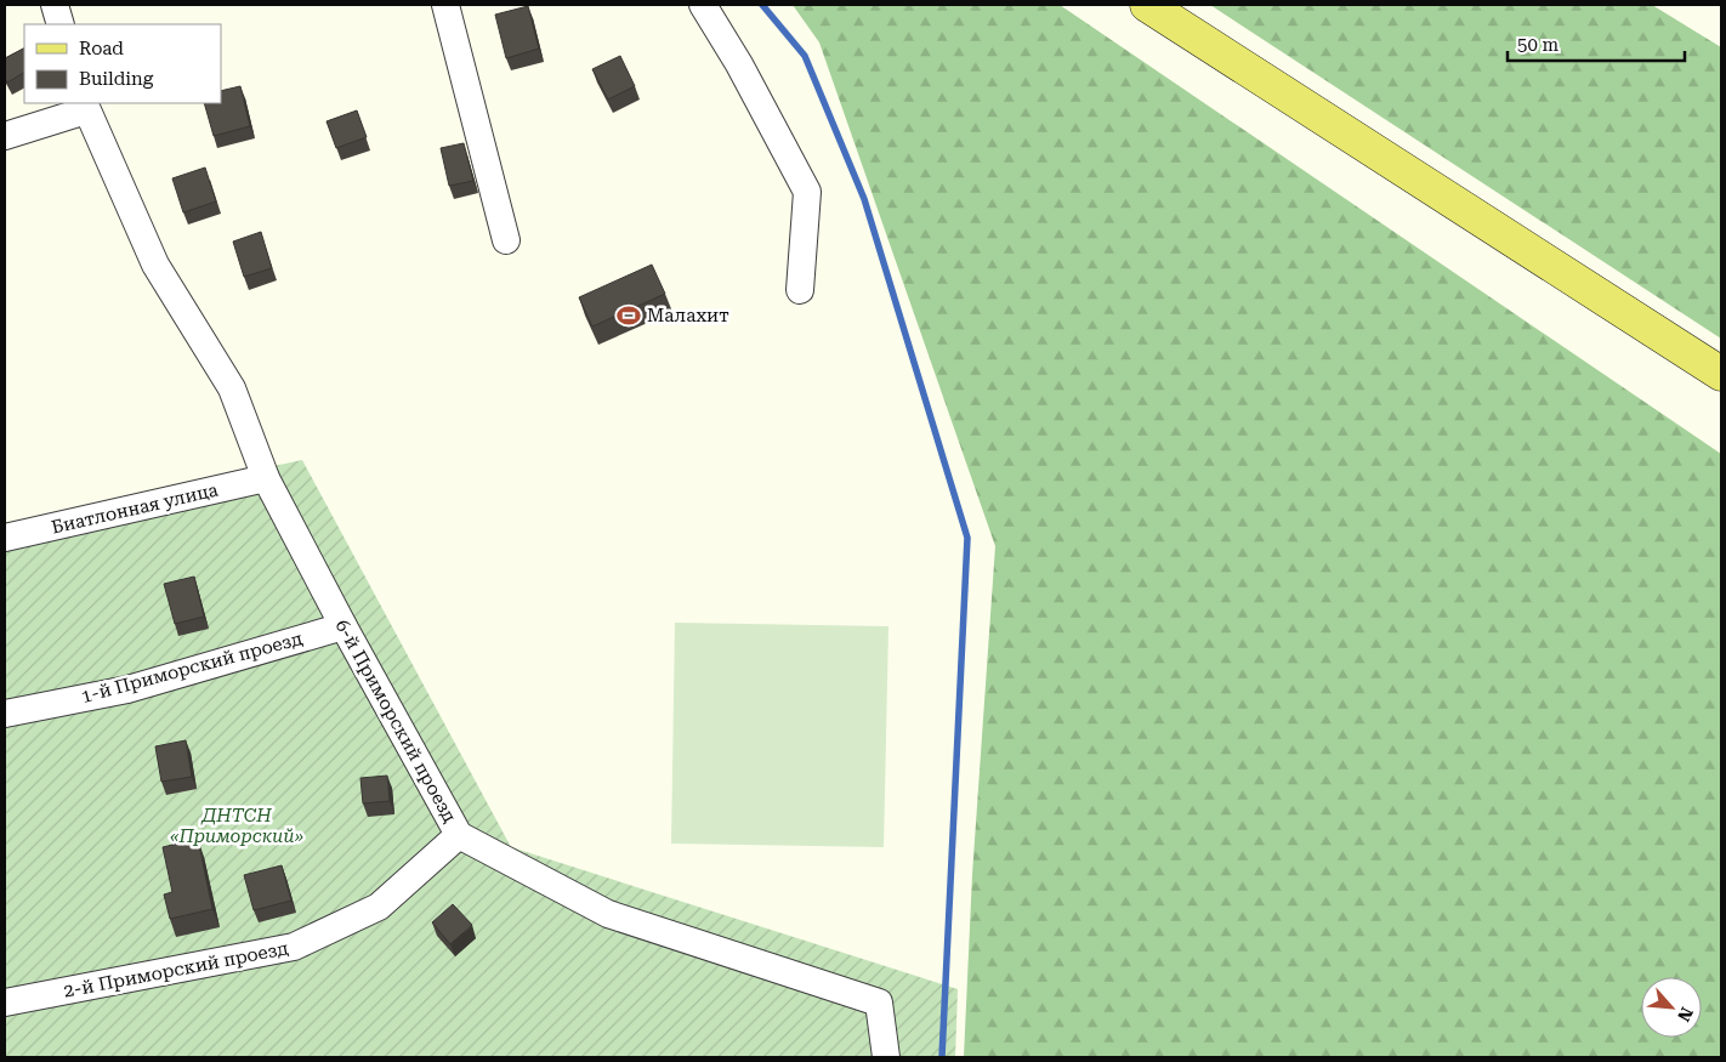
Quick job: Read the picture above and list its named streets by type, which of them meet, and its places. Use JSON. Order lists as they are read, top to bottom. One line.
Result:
{"streets":{"street":["Биатлонная улица","1-й Приморский проезд","6-й Приморский проезд","2-й Приморский проезд"]},"crossings":[["Биатлонная улица","6-й Приморский проезд"],["1-й Приморский проезд","6-й Приморский проезд"],["6-й Приморский проезд","2-й Приморский проезд"]],"parks":["ДНТСН «Приморский»"],"places":{"sports":["Малахит"]},"legend":["Road","Building"],"scale_bar":"50 m","north":"bottom right"}
